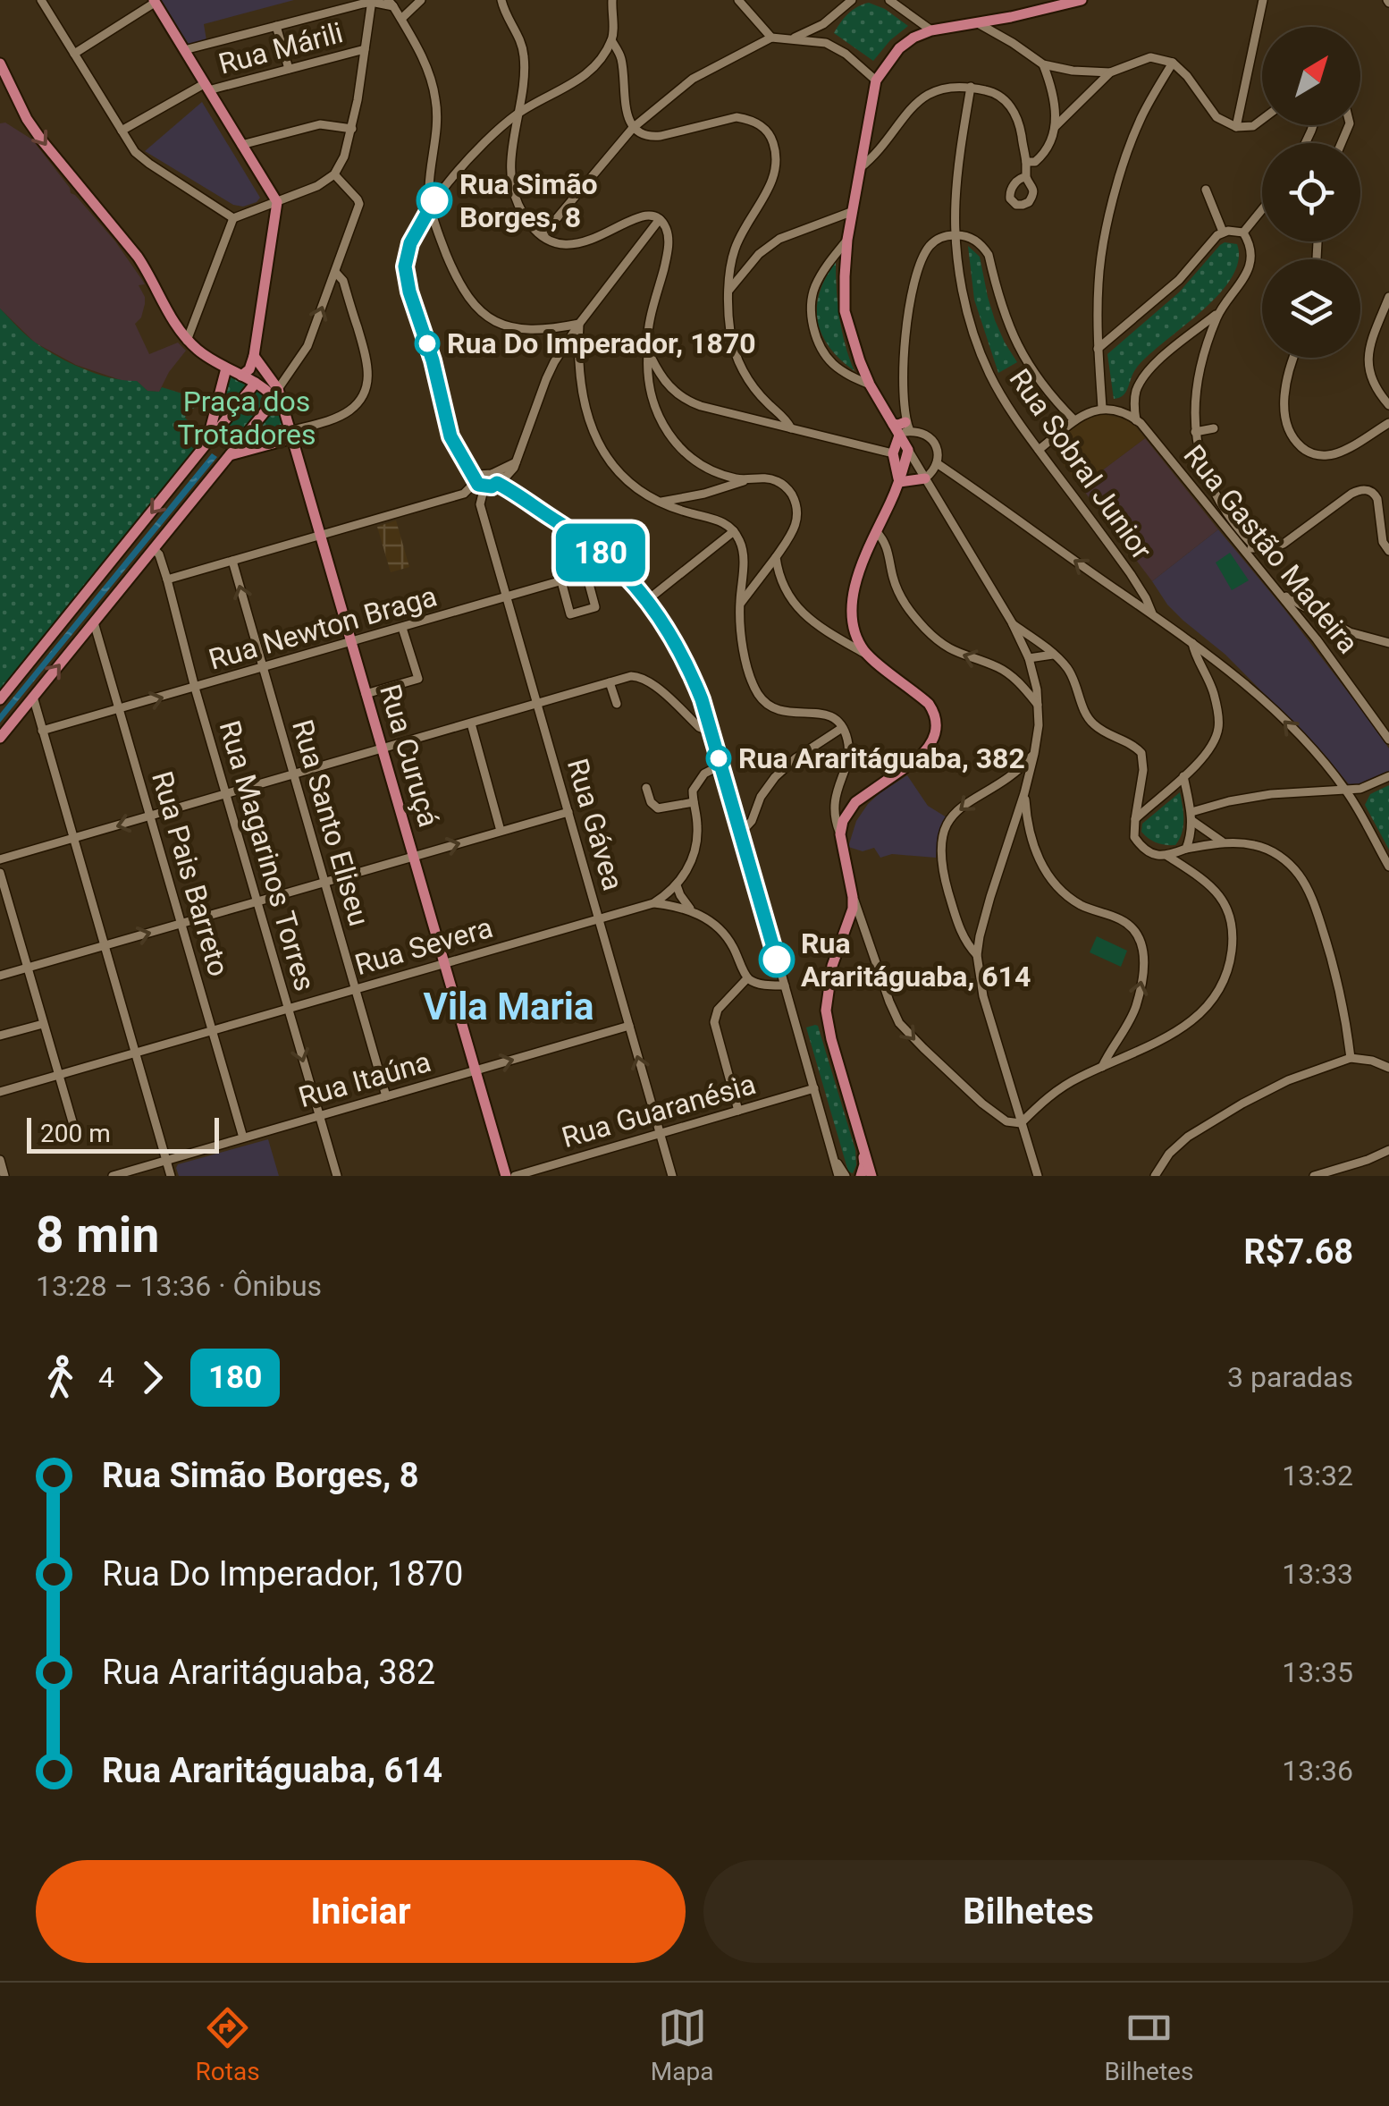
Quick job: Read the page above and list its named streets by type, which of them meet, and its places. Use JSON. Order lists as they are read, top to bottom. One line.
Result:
{"streets":{"main road":["Rua Curuçá"],"street":["Rua Márili","Rua Sobral Junior","Rua Gastão Madeira","Rua Newton Braga","Rua Santo Eliseu","Rua Gávea","Rua Magarinos Torres","Rua Pais Barreto","Rua Severa","Rua Itaúna","Rua Guaranésia"]},"crossings":[["Rua Newton Braga","Rua Curuçá"],["Rua Newton Braga","Rua Santo Eliseu"],["Rua Newton Braga","Rua Gávea"],["Rua Newton Braga","Rua Magarinos Torres"],["Rua Newton Braga","Rua Pais Barreto"],["Rua Curuçá","Rua Severa"],["Rua Curuçá","Rua Itaúna"],["Rua Santo Eliseu","Rua Severa"],["Rua Santo Eliseu","Rua Itaúna"],["Rua Gávea","Rua Severa"],["Rua Gávea","Rua Itaúna"],["Rua Gávea","Rua Guaranésia"],["Rua Magarinos Torres","Rua Severa"],["Rua Magarinos Torres","Rua Itaúna"],["Rua Pais Barreto","Rua Severa"],["Rua Pais Barreto","Rua Itaúna"]],"districts":["Vila Maria"],"parks":["Praça dos Trotadores"],"places":["Rua Simão Borges, 8","Rua Do Imperador, 1870","Rua Araritáguaba, 382","Rua Araritáguaba, 614"],"lines":["bus line 180"],"scale_bar":"200 m","north":"top right","page":{"on_map":"180","scale":"200 m","heading":["8 min","13:28 – 13:36 · Ônibus","R$7.68"],"legs":["4","180","3 paradas"],"list":[{"name":"Rua Simão Borges, 8","value":"13:32"},{"name":"Rua Do Imperador, 1870","value":"13:33"},{"name":"Rua Araritáguaba, 382","value":"13:35"},{"name":"Rua Araritáguaba, 614","value":"13:36"}],"buttons":["Iniciar","Bilhetes"],"tabs":["Rotas","Mapa","Bilhetes"]}}
